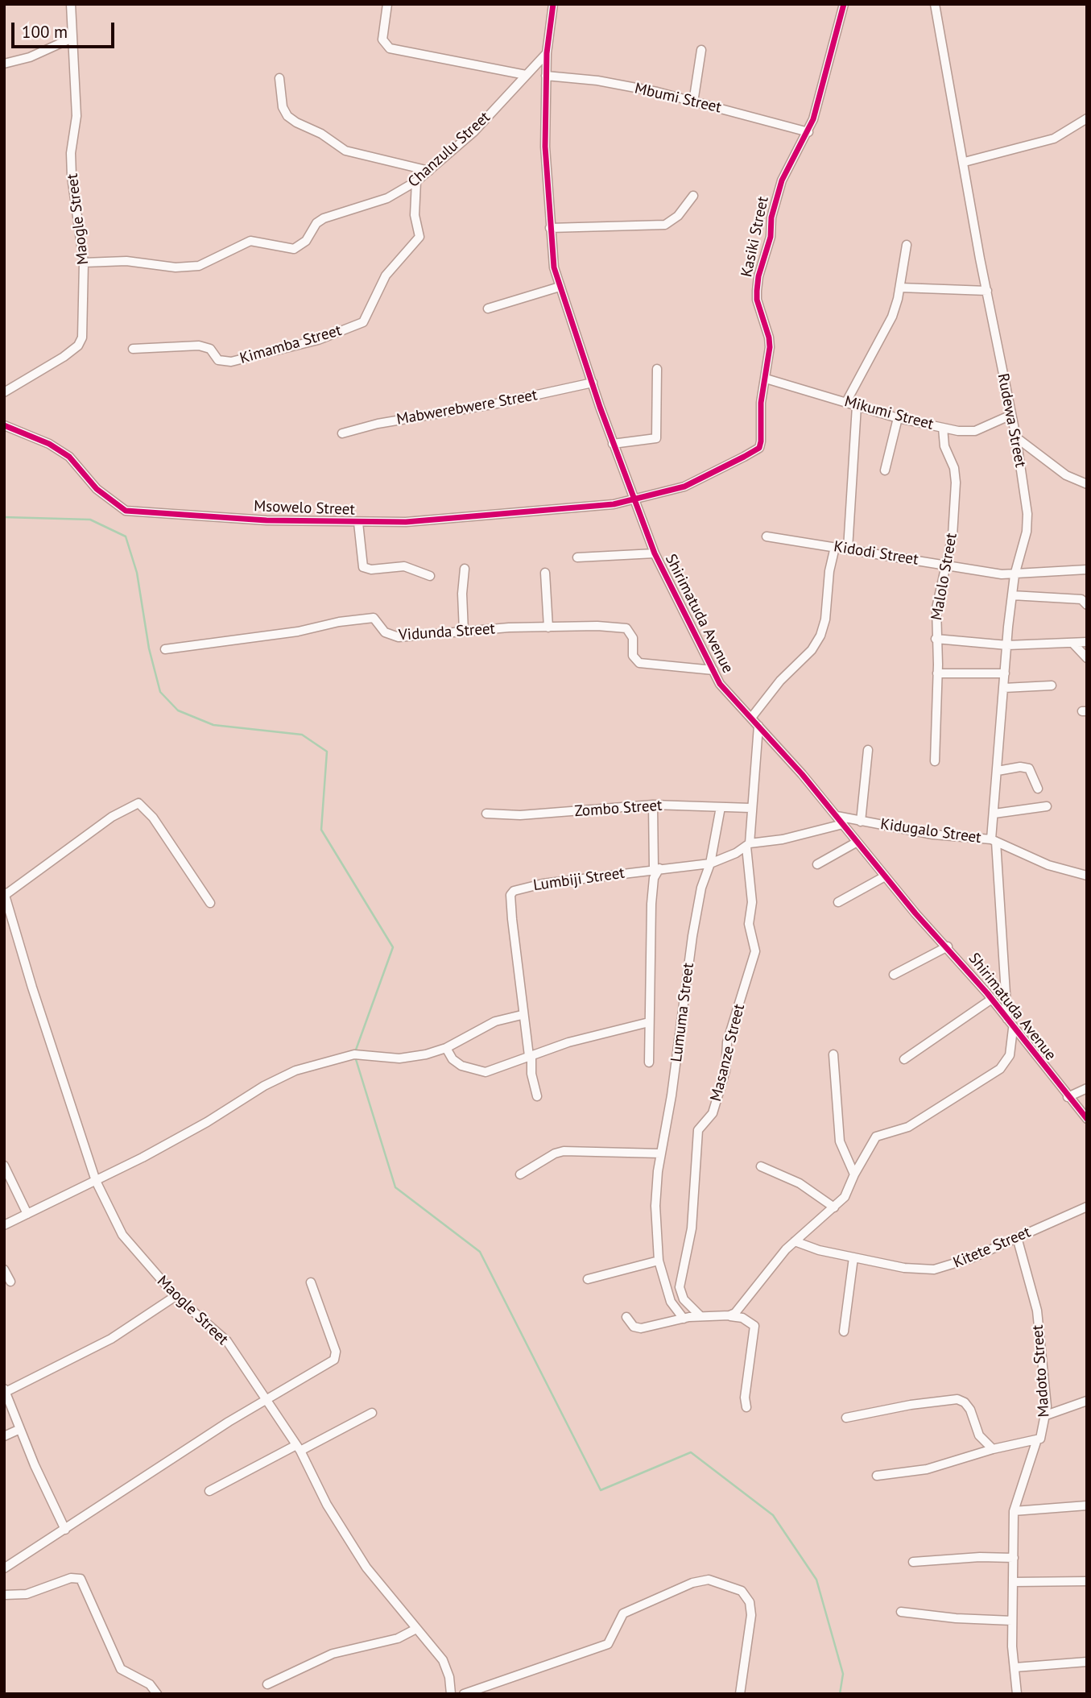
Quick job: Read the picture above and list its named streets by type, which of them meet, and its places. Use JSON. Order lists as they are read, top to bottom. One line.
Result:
{"streets":{"street":["Mbumi Street","Chanzulu Street","Maogle Street","Kasiki Street","Kimamba Street","Mabwerebwere Street","Mikumi Street","Rudewa Street","Msowelo Street","Kidodi Street","Malolo Street","Shirimatuda Avenue","Vidunda Street","Zombo Street","Kidugalo Street","Lumbiji Street","Lumuma Street","Masanze Street","Kitete Street","Madoto Street"]},"crossings":[["Mbumi Street","Kasiki Street"],["Mbumi Street","Shirimatuda Avenue"],["Chanzulu Street","Maogle Street"],["Chanzulu Street","Kimamba Street"],["Chanzulu Street","Shirimatuda Avenue"],["Kasiki Street","Mikumi Street"],["Kasiki Street","Msowelo Street"],["Kasiki Street","Shirimatuda Avenue"],["Mabwerebwere Street","Shirimatuda Avenue"],["Mikumi Street","Rudewa Street"],["Mikumi Street","Malolo Street"],["Rudewa Street","Kidodi Street"],["Rudewa Street","Shirimatuda Avenue"],["Rudewa Street","Kidugalo Street"],["Msowelo Street","Shirimatuda Avenue"],["Kidodi Street","Malolo Street"],["Shirimatuda Avenue","Vidunda Street"],["Shirimatuda Avenue","Kidugalo Street"],["Zombo Street","Lumuma Street"],["Lumbiji Street","Lumuma Street"],["Kitete Street","Madoto Street"]],"scale_bar":"100 m"}
